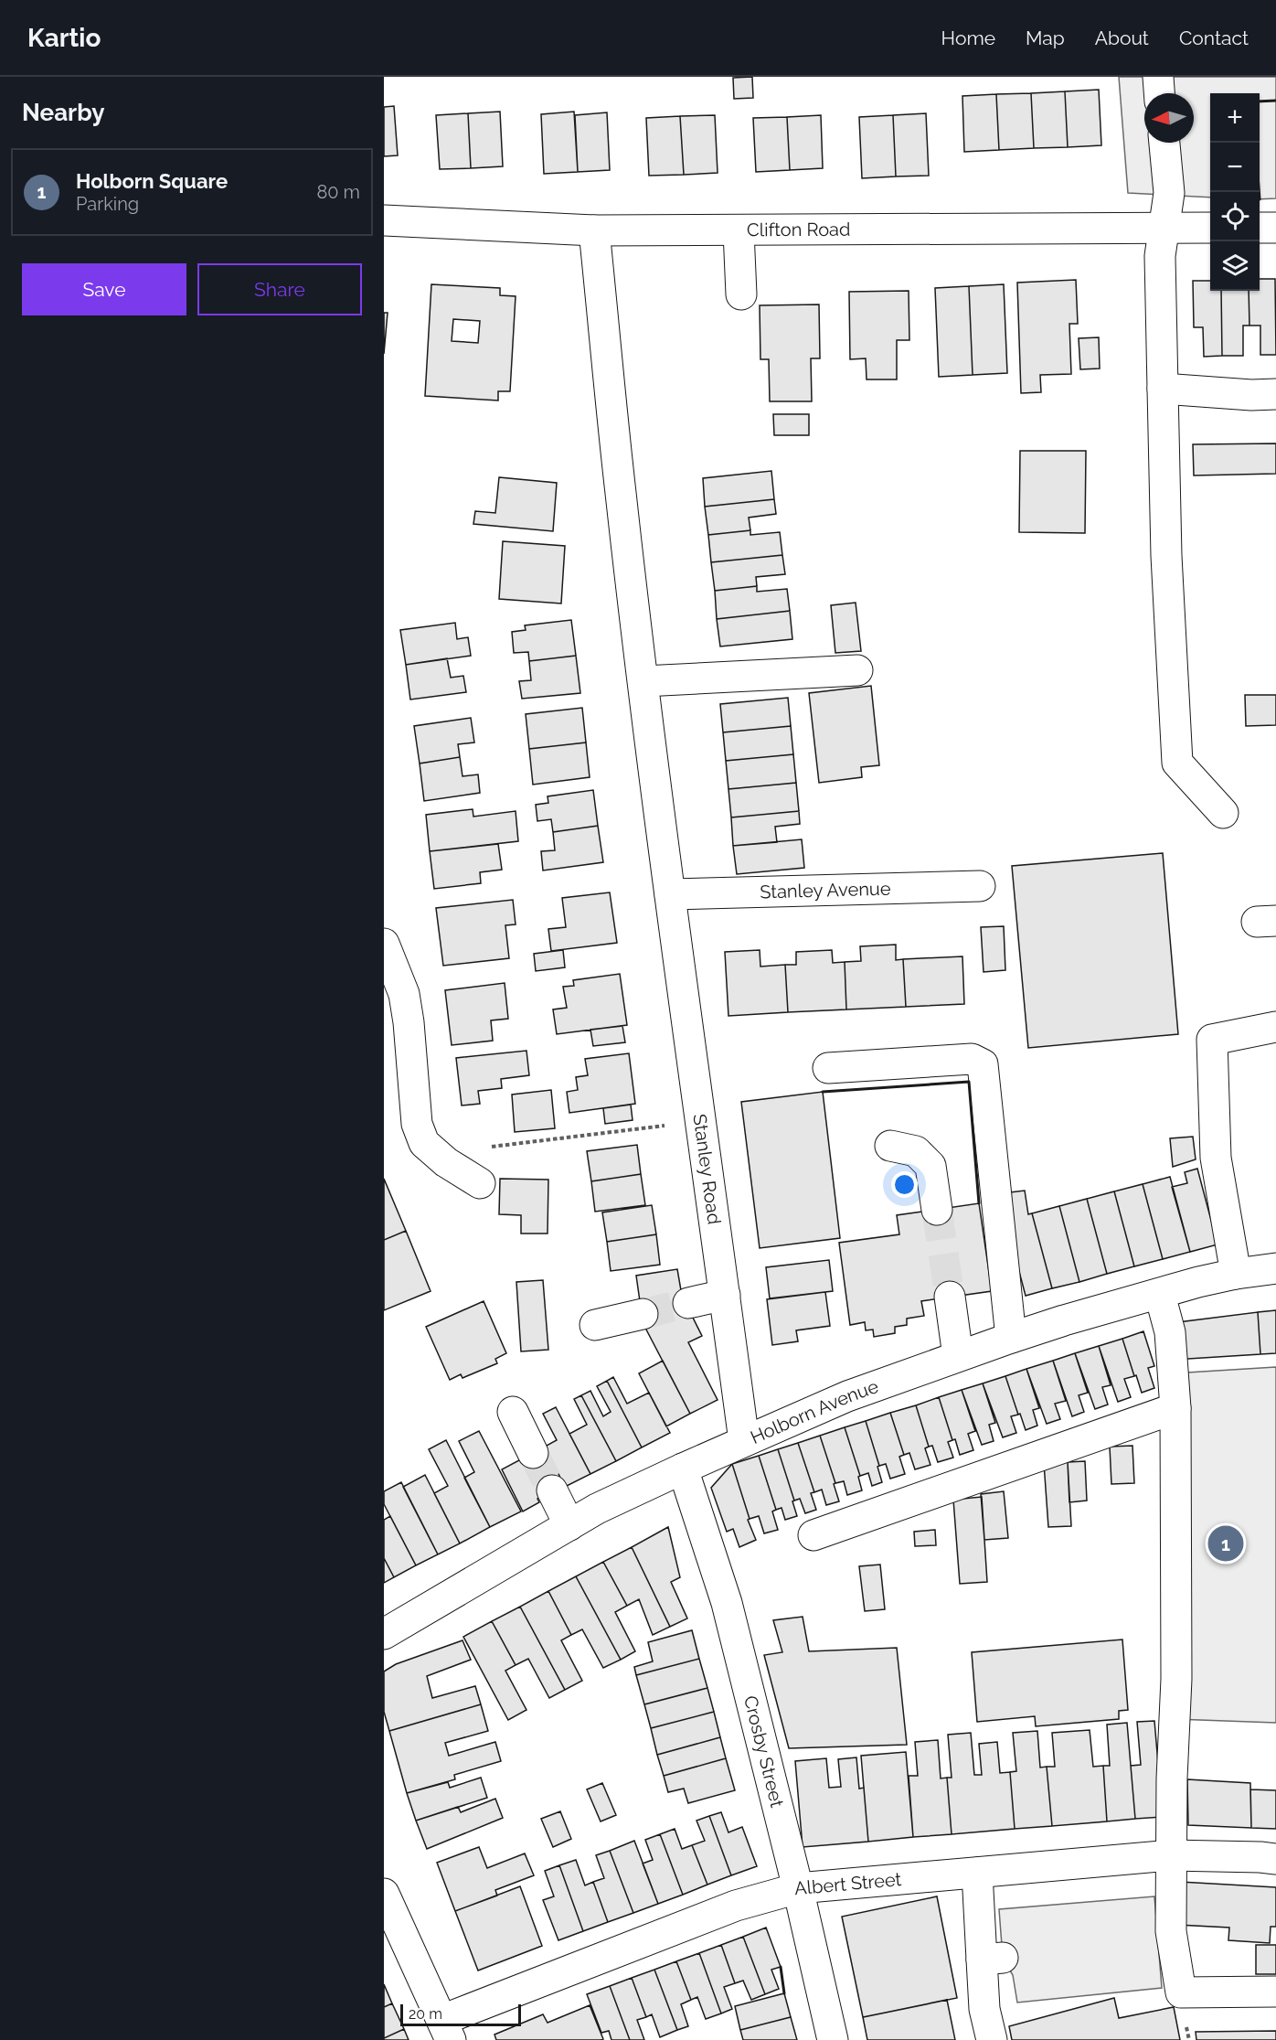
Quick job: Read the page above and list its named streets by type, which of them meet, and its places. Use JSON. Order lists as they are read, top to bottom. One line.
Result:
{"streets":{"street":["Clifton Road","Stanley Avenue","Stanley Road","Holborn Avenue","Crosby Street","Albert Street"]},"crossings":[["Clifton Road","Stanley Road"],["Stanley Avenue","Stanley Road"],["Stanley Road","Holborn Avenue"],["Holborn Avenue","Crosby Street"],["Crosby Street","Albert Street"]],"scale_bar":"20 m","north":"left","page":{"header":"Kartio","nav":["Home","Map","About","Contact"],"heading":"Nearby","map_buttons":["+","−"],"list":[{"mark":"1","name":"Holborn Square","note":"Parking","value":"80 m"}],"buttons":["Save","Share"],"pins":"1","scale":"20 m"}}
